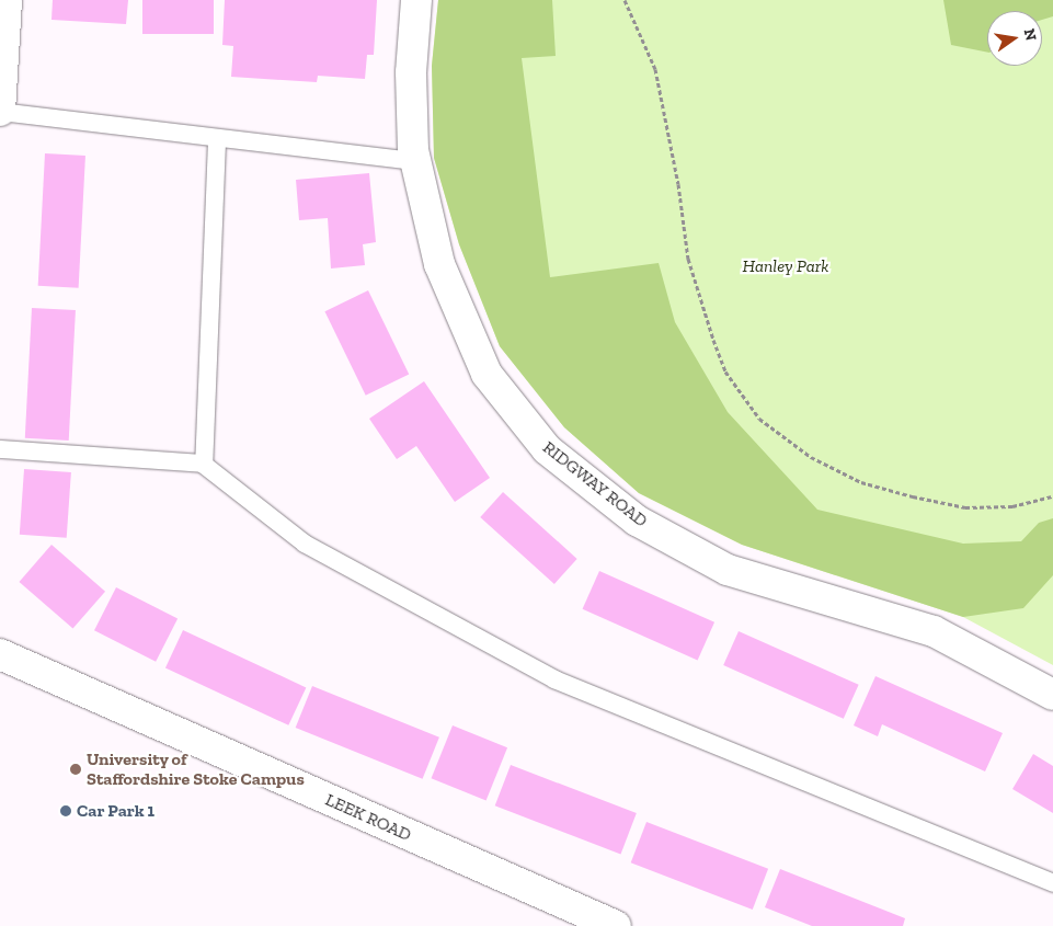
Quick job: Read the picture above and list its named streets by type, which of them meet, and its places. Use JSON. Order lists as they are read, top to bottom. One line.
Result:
{"streets":{"main road":["RIDGWAY ROAD","LEEK ROAD"]},"parks":["Hanley Park"],"places":["University of Staffordshire Stoke Campus","Car Park 1"],"north":"right"}
